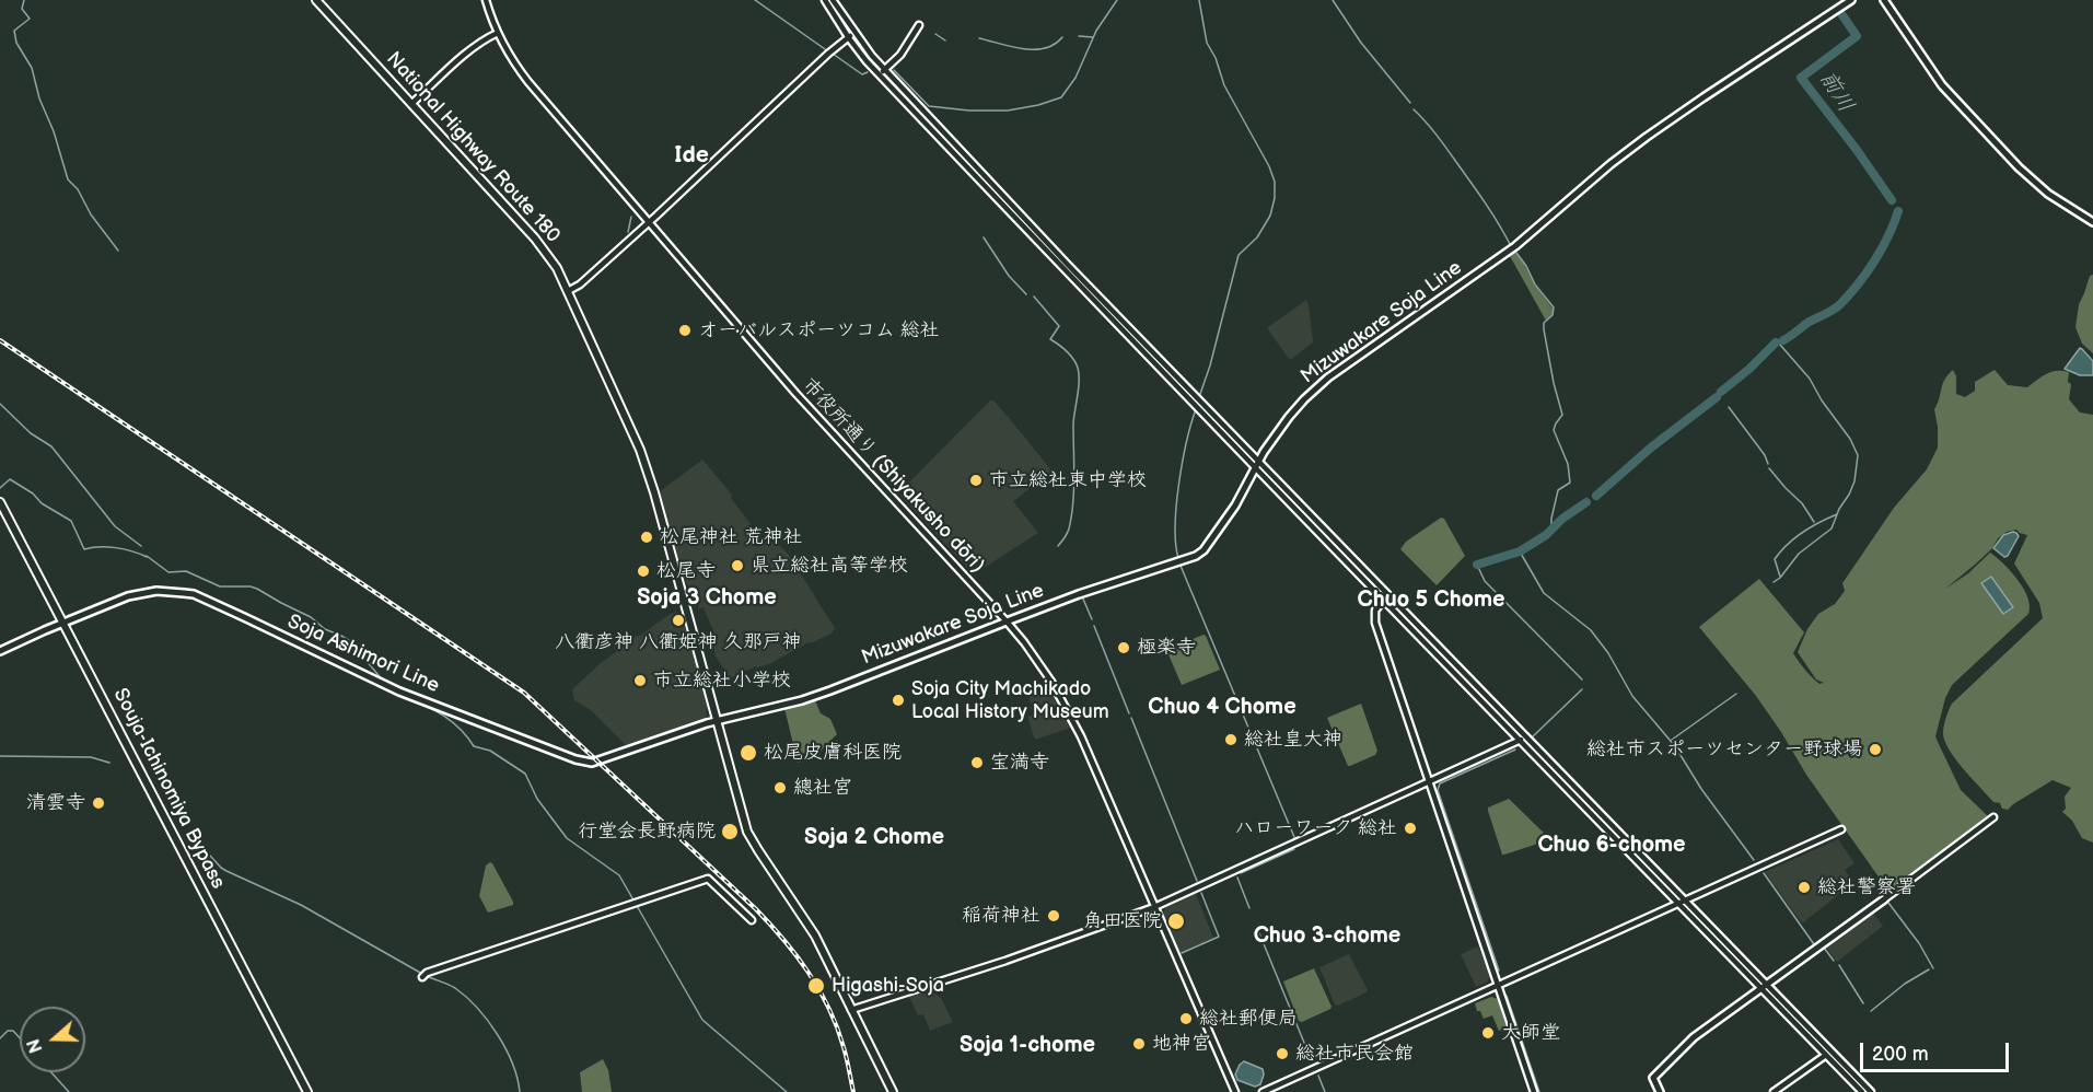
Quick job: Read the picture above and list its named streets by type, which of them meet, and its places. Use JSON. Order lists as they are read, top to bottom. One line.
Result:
{"streets":{"highway":["National Highway Route 180","Souja-Ichinomiya Bypass"],"main road":["Mizuwakare Soja Line","Soja Ashimori Line"],"street":["市役所通り (Shiyakusho dōri)"]},"crossings":[["National Highway Route 180","Mizuwakare Soja Line"],["National Highway Route 180","Soja Ashimori Line"],["Mizuwakare Soja Line","市役所通り (Shiyakusho dōri)"],["Mizuwakare Soja Line","Soja Ashimori Line"],["Soja Ashimori Line","Souja-Ichinomiya Bypass"]],"districts":["Ide","Soja 3 Chome","Chuo 5 Chome","Chuo 4 Chome","Soja 2 Chome","Chuo 6-chome","Chuo 3-chome","Soja 1-chome"],"water":["前川"],"places":["オーバルスポーツコム 総社","市立総社東中学校","松尾神社 荒神社","県立総社高等学校","松尾寺","八衢彦神 八衢姫神 久那戸神","極楽寺","市立総社小学校","Soja City Machikado Local History Museum","総社皇大神","総社市スポーツセンター野球場","松尾皮膚科医院","宝満寺","總社宮","清雲寺","ハローワーク 総社","行堂会長野病院","総社警察署","稲荷神社","角田医院","Higashi-Soja","総社郵便局","大師堂","地神宮","総社市民会館"],"scale_bar":"200 m","north":"left"}
